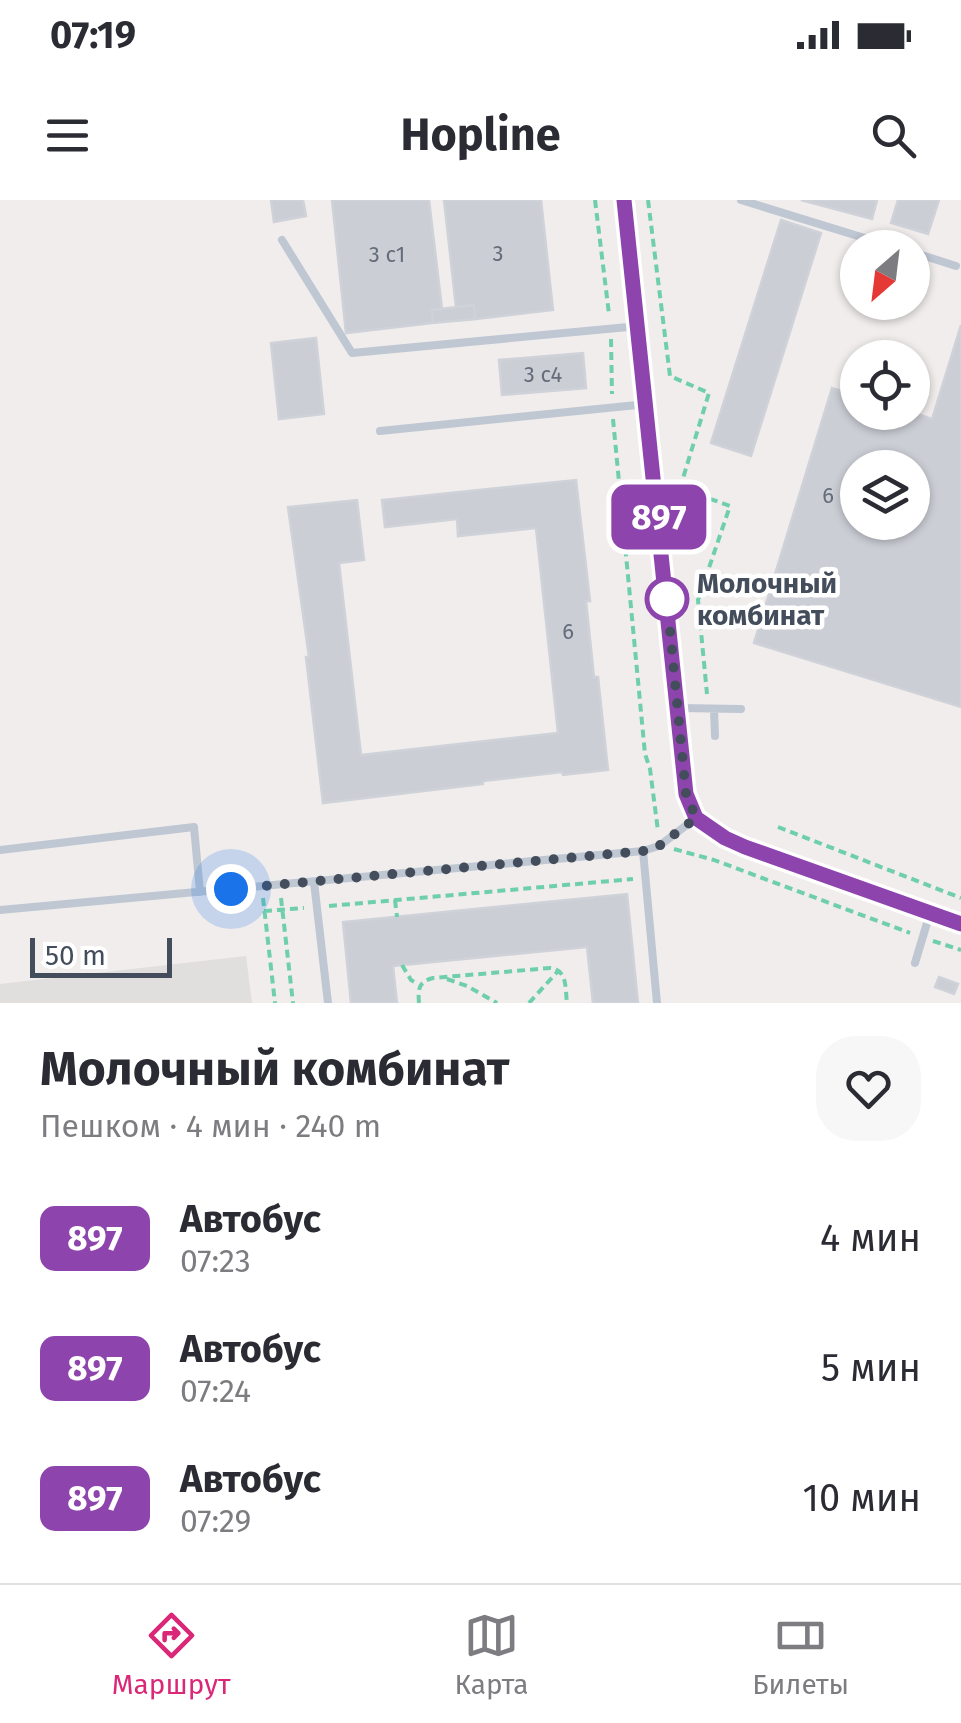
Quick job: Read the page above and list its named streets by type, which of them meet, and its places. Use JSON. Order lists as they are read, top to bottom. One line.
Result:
{"places":["Молочный комбинат"],"lines":["bus line 897"],"house_numbers":["3","3 с1","3 с4","6","6"],"scale_bar":"50 m","north":"bottom left","page":{"status":"07:19","header":"Hopline","on_map":"897","scale":"50 m","heading":["Молочный комбинат","Пешком · 4 мин · 240 m"],"list":[{"mark":"897","name":"Автобус","note":"07:23","value":"4 мин"},{"mark":"897","name":"Автобус","note":"07:24","value":"5 мин"},{"mark":"897","name":"Автобус","note":"07:29","value":"10 мин"}],"tabs":["Маршрут","Карта","Билеты"]}}
